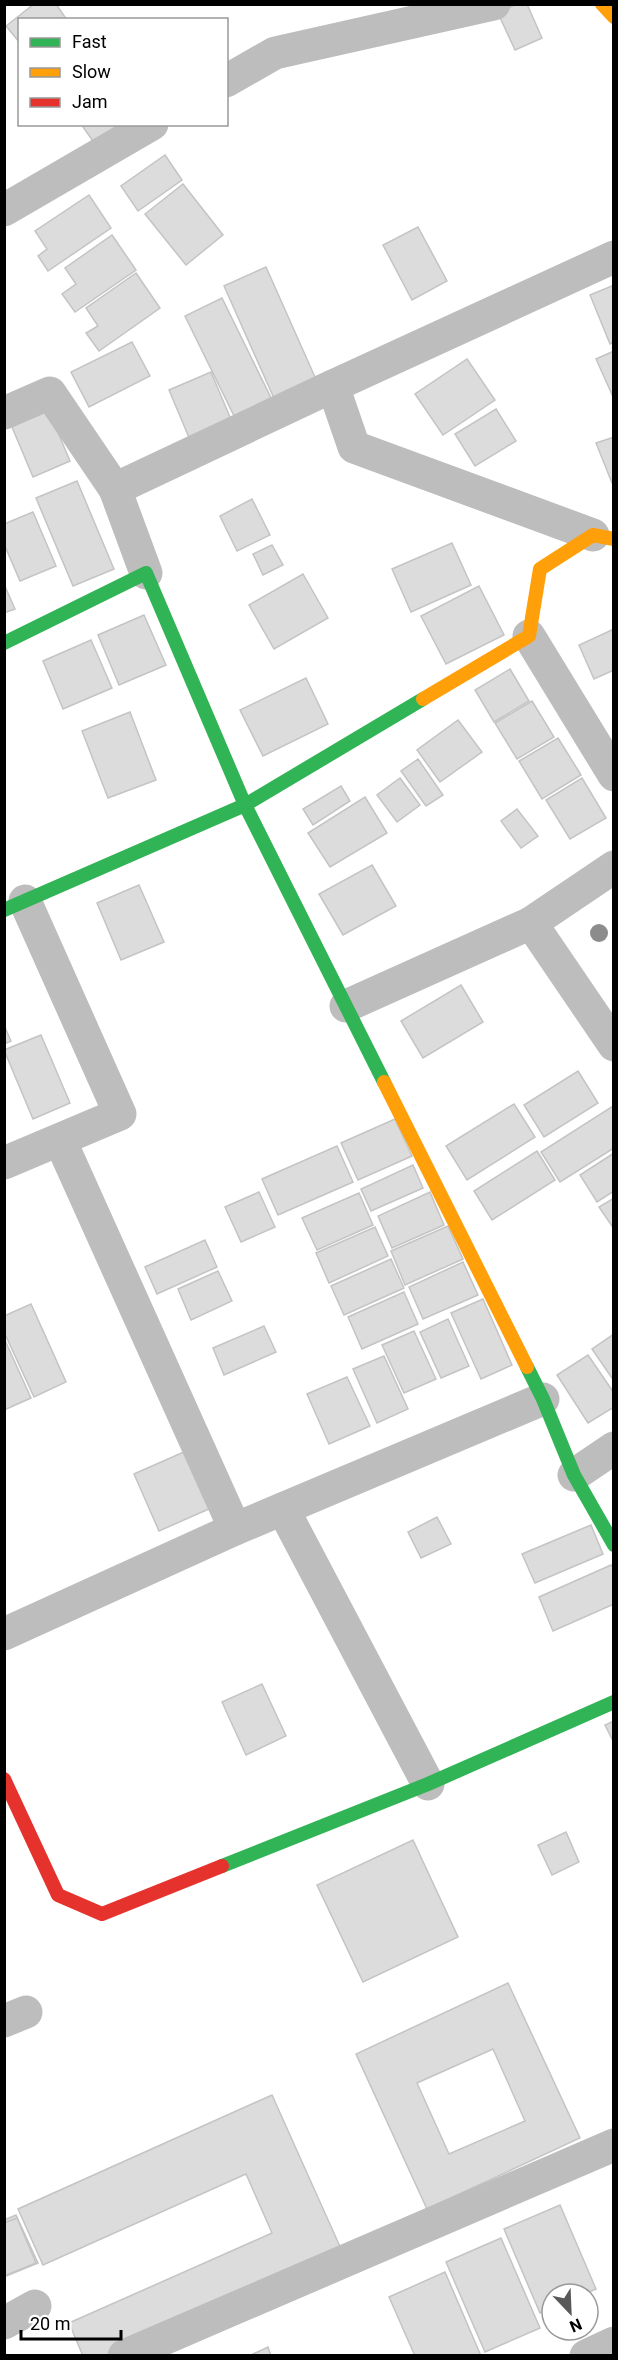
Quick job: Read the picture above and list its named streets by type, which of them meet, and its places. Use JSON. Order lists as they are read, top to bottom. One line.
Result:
{"legend":["Fast","Slow","Jam"],"scale_bar":"20 m","north":"bottom right"}
